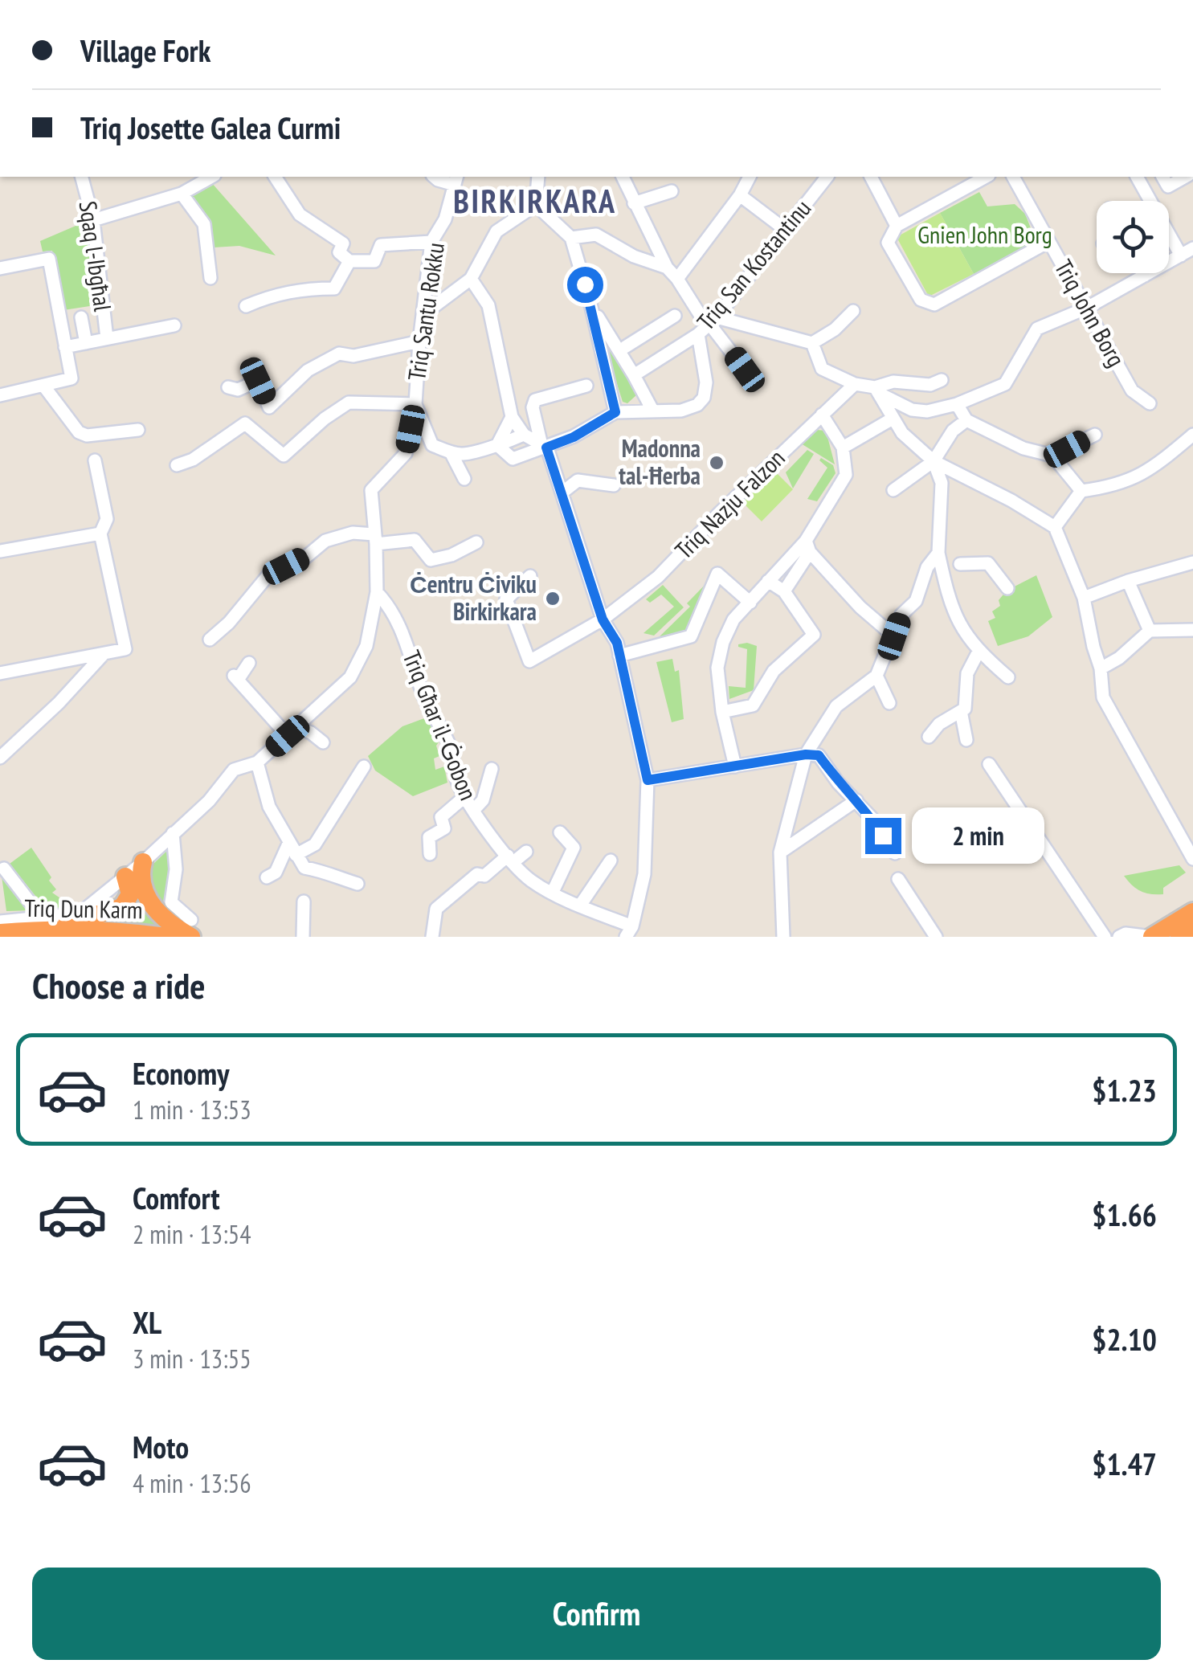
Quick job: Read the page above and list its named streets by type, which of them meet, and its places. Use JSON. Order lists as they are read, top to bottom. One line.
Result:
{"streets":{"highway":["Triq Dun Karm"],"street":["Sqaq l-Ibgħal","Triq San Kostantinu","Triq Santu Rokku","Triq John Borg","Triq Nazju Falzon","Triq Għar il-Ġobon"]},"crossings":[["Triq Santu Rokku","Triq Għar il-Ġobon"],["Triq Santu Rokku","Triq Dun Karm"]],"districts":["BIRKIRKARA"],"parks":["Gnien John Borg"],"places":["Madonna tal-Ħerba","Ċentru Ċiviku Birkirkara"],"page":{"banner":["Village Fork","Triq Josette Galea Curmi"],"bubble":"2 min","heading":"Choose a ride","list":[{"name":"Economy","note":"1 min · 13:53","value":"$1.23"},{"name":"Comfort","note":"2 min · 13:54","value":"$1.66"},{"name":"XL","note":"3 min · 13:55","value":"$2.10"},{"name":"Moto","note":"4 min · 13:56","value":"$1.47"}],"buttons":"Confirm"}}
